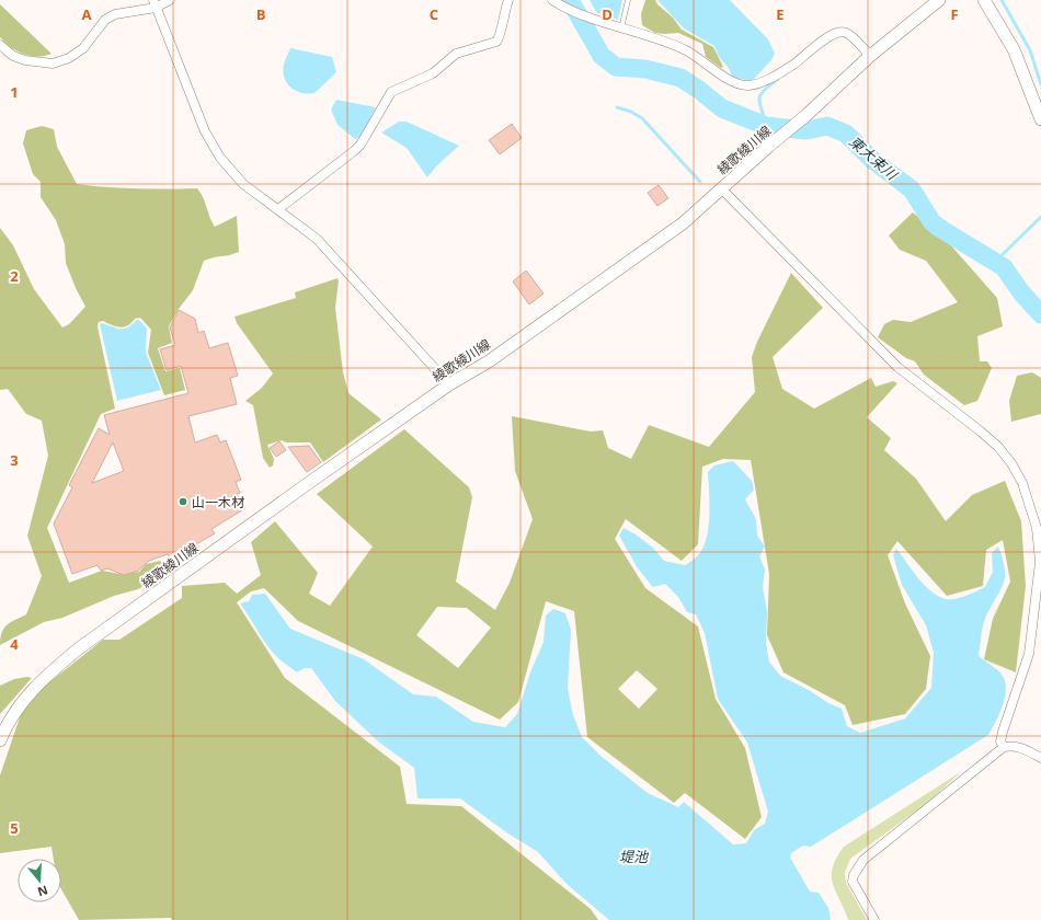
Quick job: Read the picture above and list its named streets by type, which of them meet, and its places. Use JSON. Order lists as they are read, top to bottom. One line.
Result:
{"streets":{"main road":["綾歌綾川線"]},"water":["東大束川","堤池"],"places":["山一木材"],"north":"bottom","grid":{"columns":["A","B","C","D","E","F"],"rows":["1","2","3","4","5"]}}
